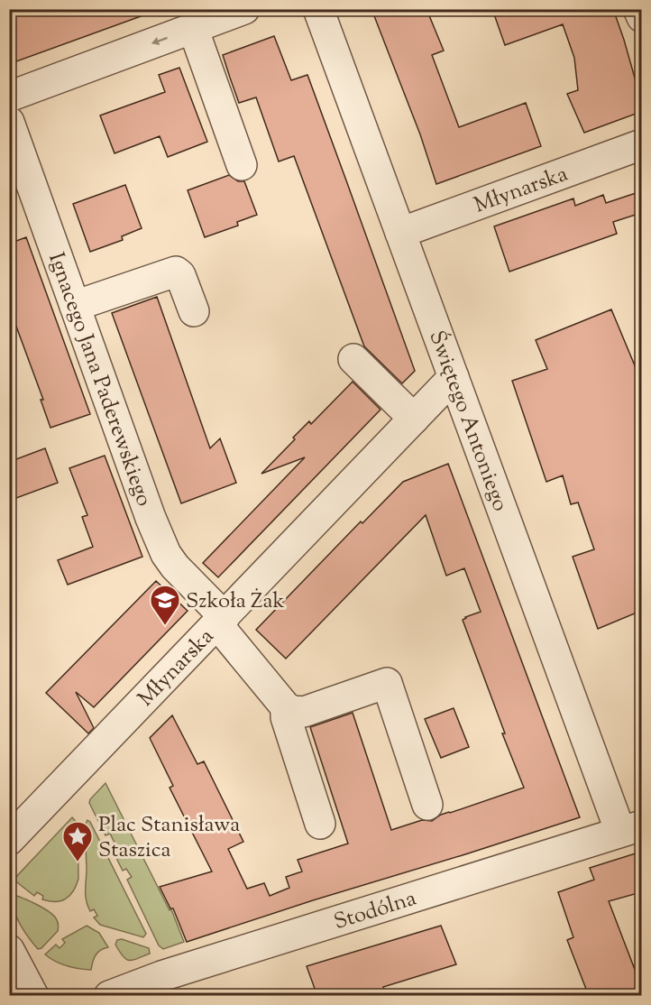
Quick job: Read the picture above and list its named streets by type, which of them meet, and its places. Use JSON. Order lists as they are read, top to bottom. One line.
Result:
{"streets":{"street":["Młynarska","Ignacego Jana Paderewskiego","Świętego Antoniego","Stodólna"]},"crossings":[["Młynarska","Ignacego Jana Paderewskiego"],["Młynarska","Świętego Antoniego"],["Świętego Antoniego","Stodólna"]],"places":{"school or university":["Szkoła Żak"],"place":["Plac Stanisława Staszica"]}}
